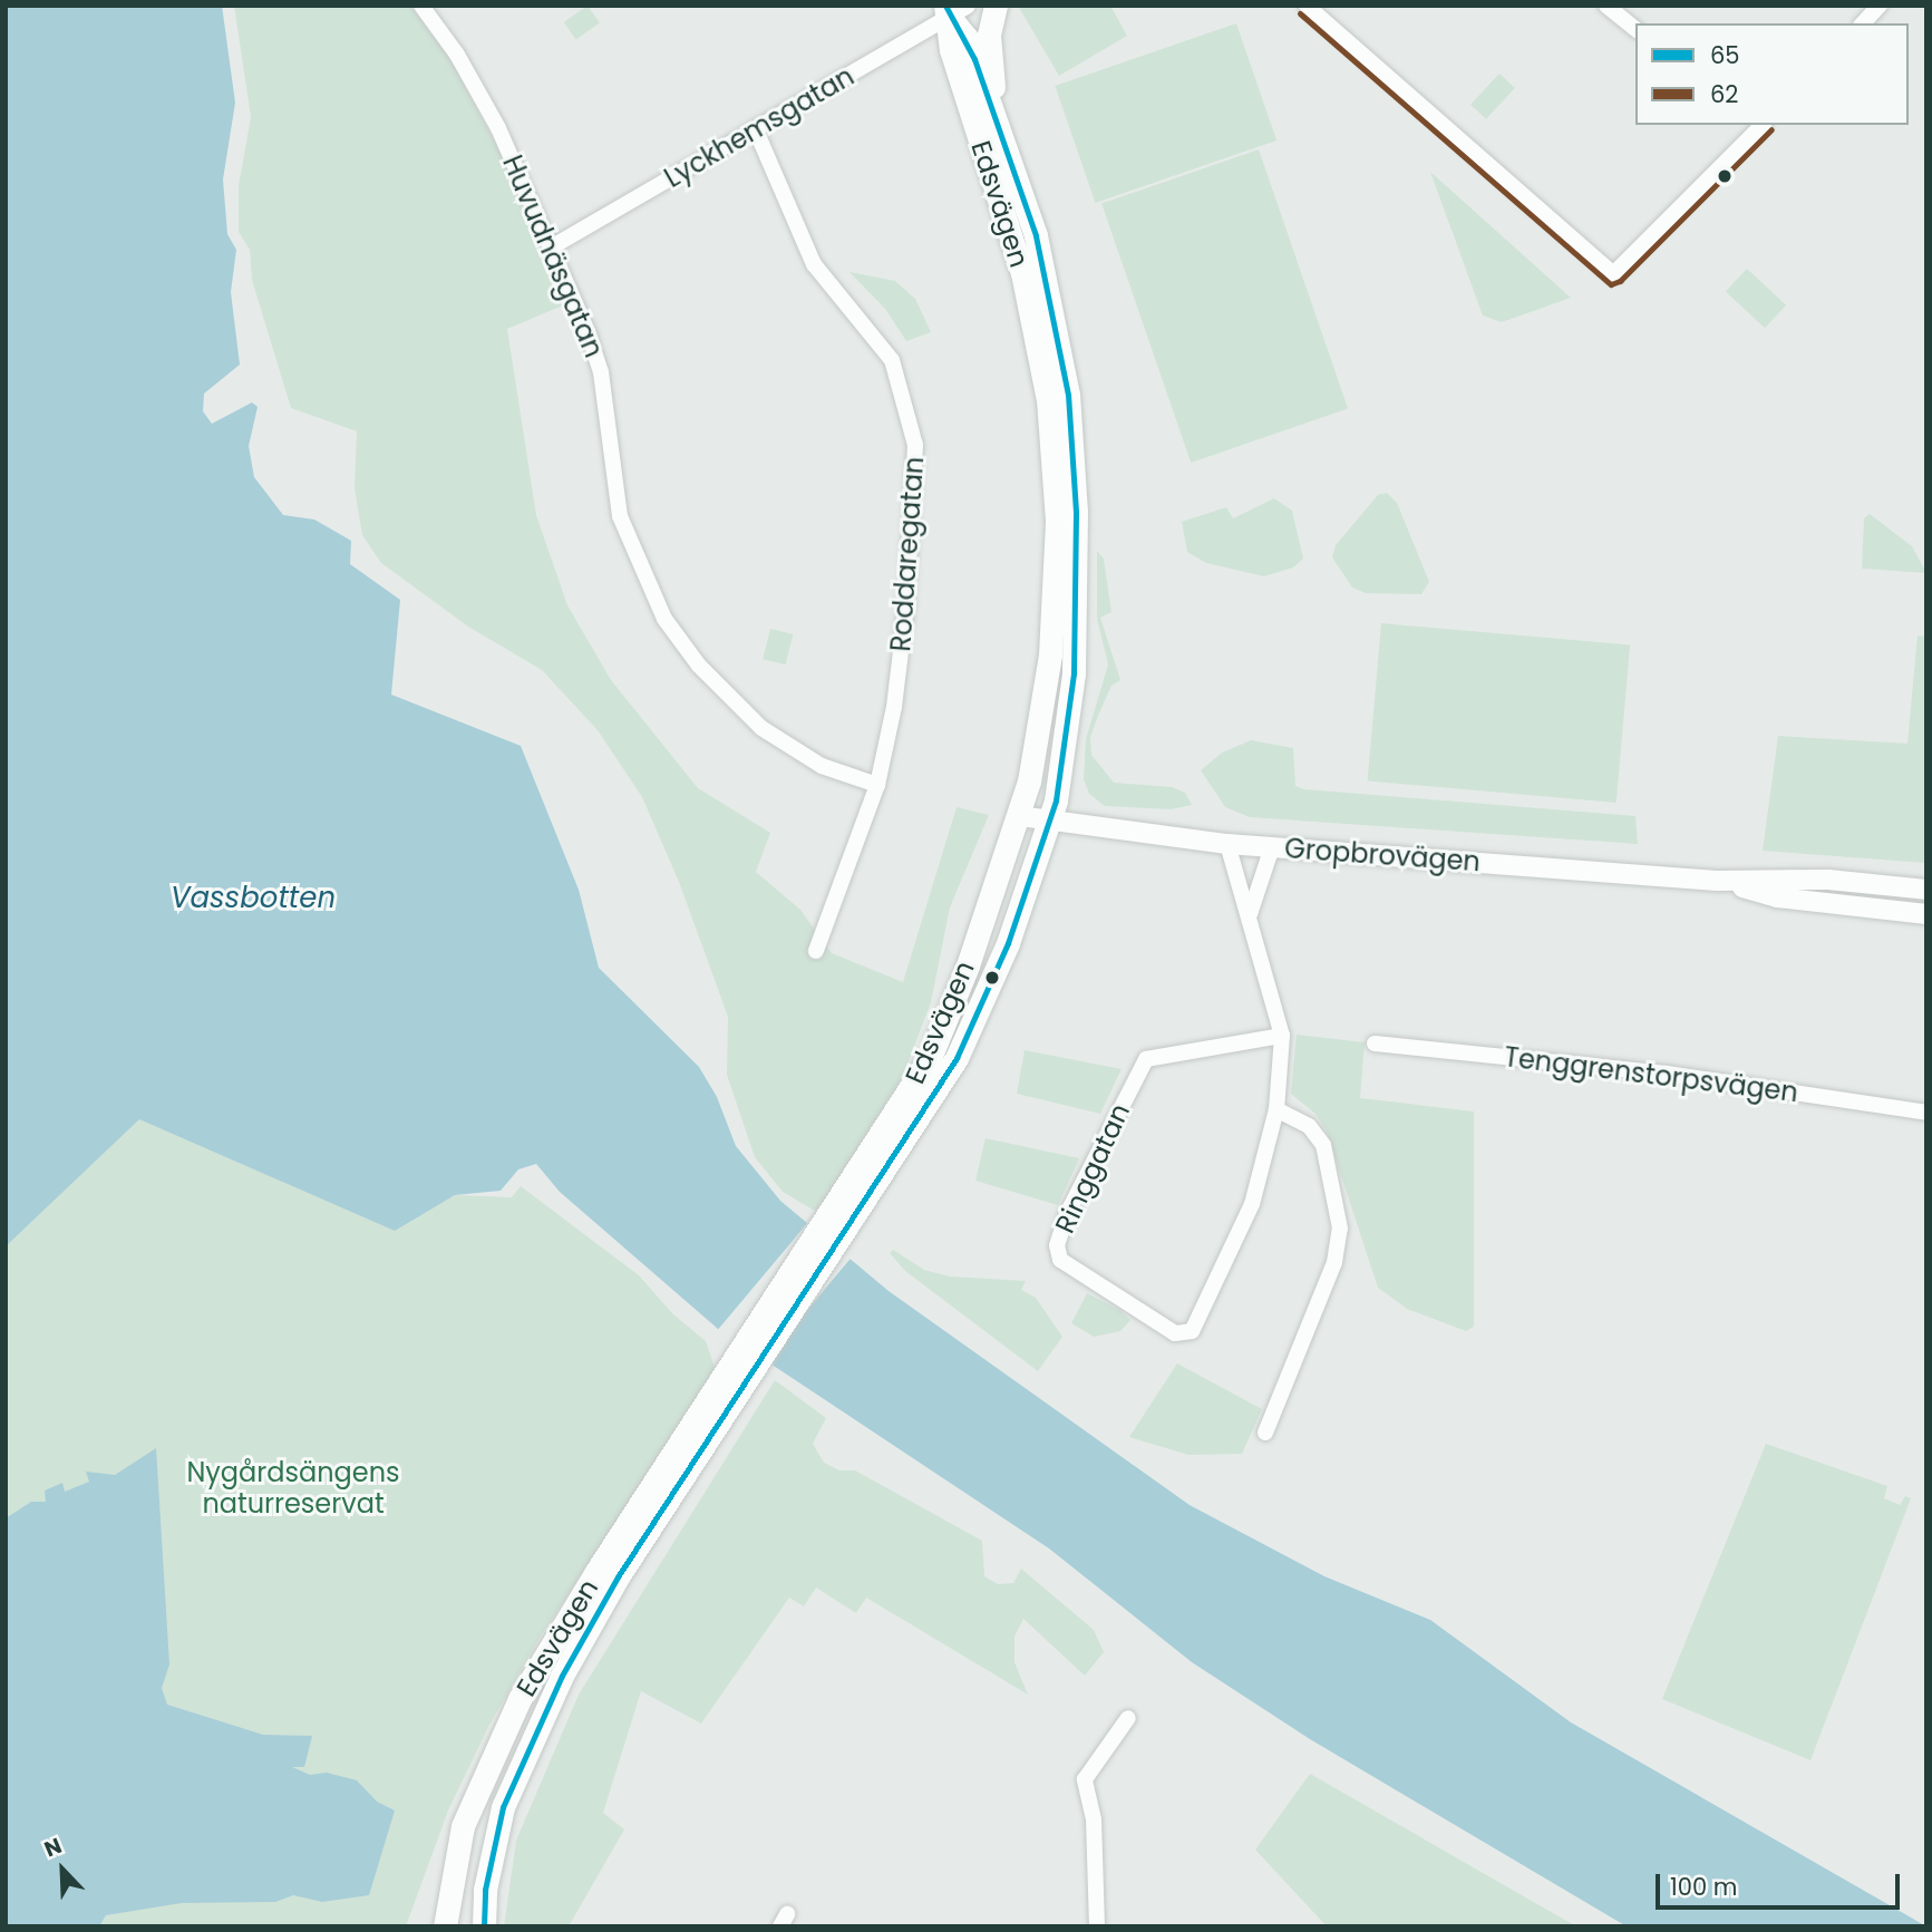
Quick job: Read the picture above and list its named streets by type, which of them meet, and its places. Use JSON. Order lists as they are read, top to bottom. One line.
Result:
{"streets":{"main road":["Edsvägen"],"street":["Lyckhemsgatan","Huvudnäsgatan","Roddaregatan","Gropbrovägen","Tenggrenstorpsvägen","Ringgatan"]},"crossings":[["Lyckhemsgatan","Edsvägen"],["Lyckhemsgatan","Huvudnäsgatan"],["Lyckhemsgatan","Roddaregatan"],["Edsvägen","Gropbrovägen"],["Huvudnäsgatan","Roddaregatan"],["Gropbrovägen","Ringgatan"]],"water":["Vassbotten"],"parks":["Nygårdsängens naturreservat"],"lines":["transit line 65","transit line 62"],"legend":["65","62"],"scale_bar":"100 m","north":"top left"}
